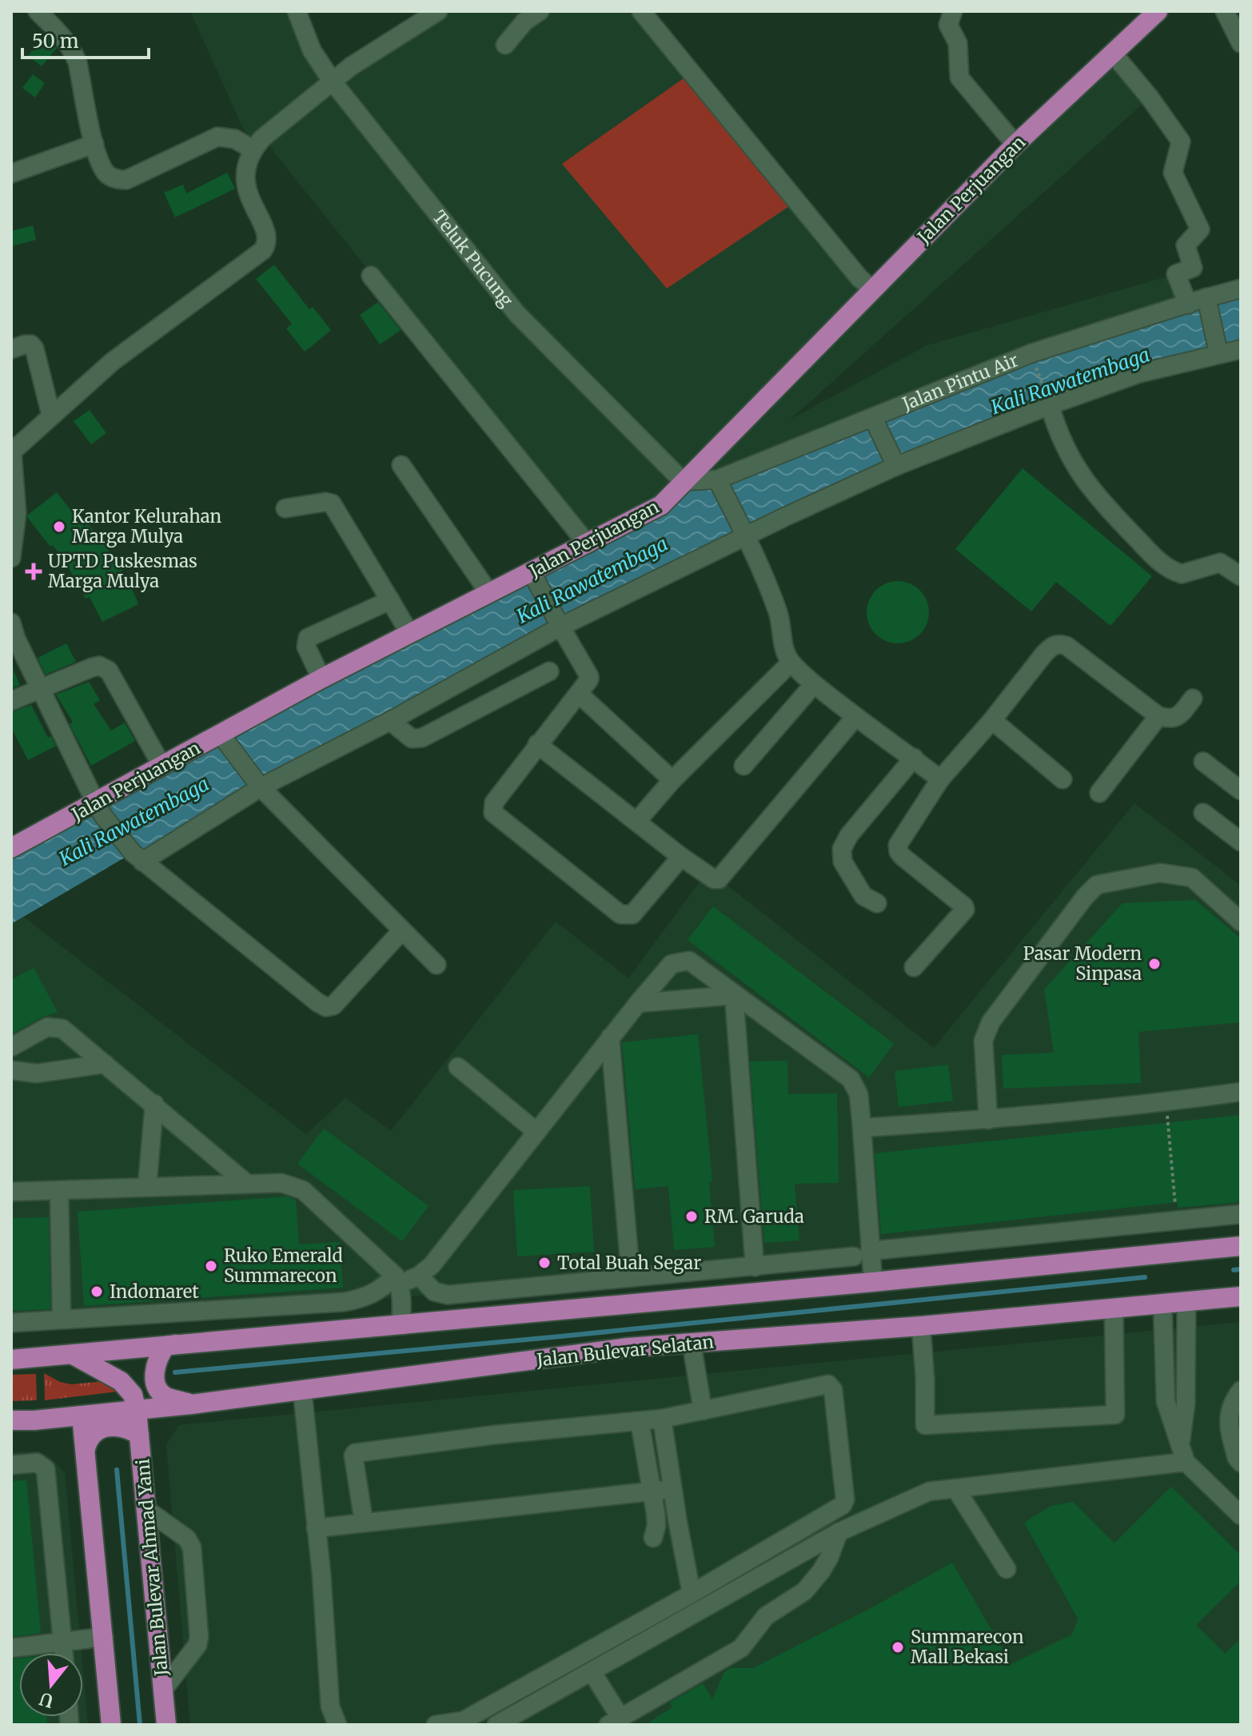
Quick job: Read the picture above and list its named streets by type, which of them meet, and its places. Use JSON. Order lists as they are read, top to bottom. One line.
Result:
{"streets":{"main road":["Jalan Perjuangan","Jalan Bulevar Selatan","Jalan Bulevar Ahmad Yani"],"street":["Teluk Pucung","Jalan Pintu Air"]},"crossings":[["Jalan Perjuangan","Teluk Pucung"],["Jalan Perjuangan","Jalan Pintu Air"],["Teluk Pucung","Jalan Pintu Air"],["Jalan Bulevar Selatan","Jalan Bulevar Ahmad Yani"]],"water":["Kali Rawatembaga"],"places":{"other":["Kantor Kelurahan Marga Mulya","Pasar Modern Sinpasa","RM. Garuda","Total Buah Segar","Ruko Emerald Summarecon","Indomaret","Summarecon Mall Bekasi"],"health":["UPTD Puskesmas Marga Mulya"]},"scale_bar":"50 m","north":"bottom"}
